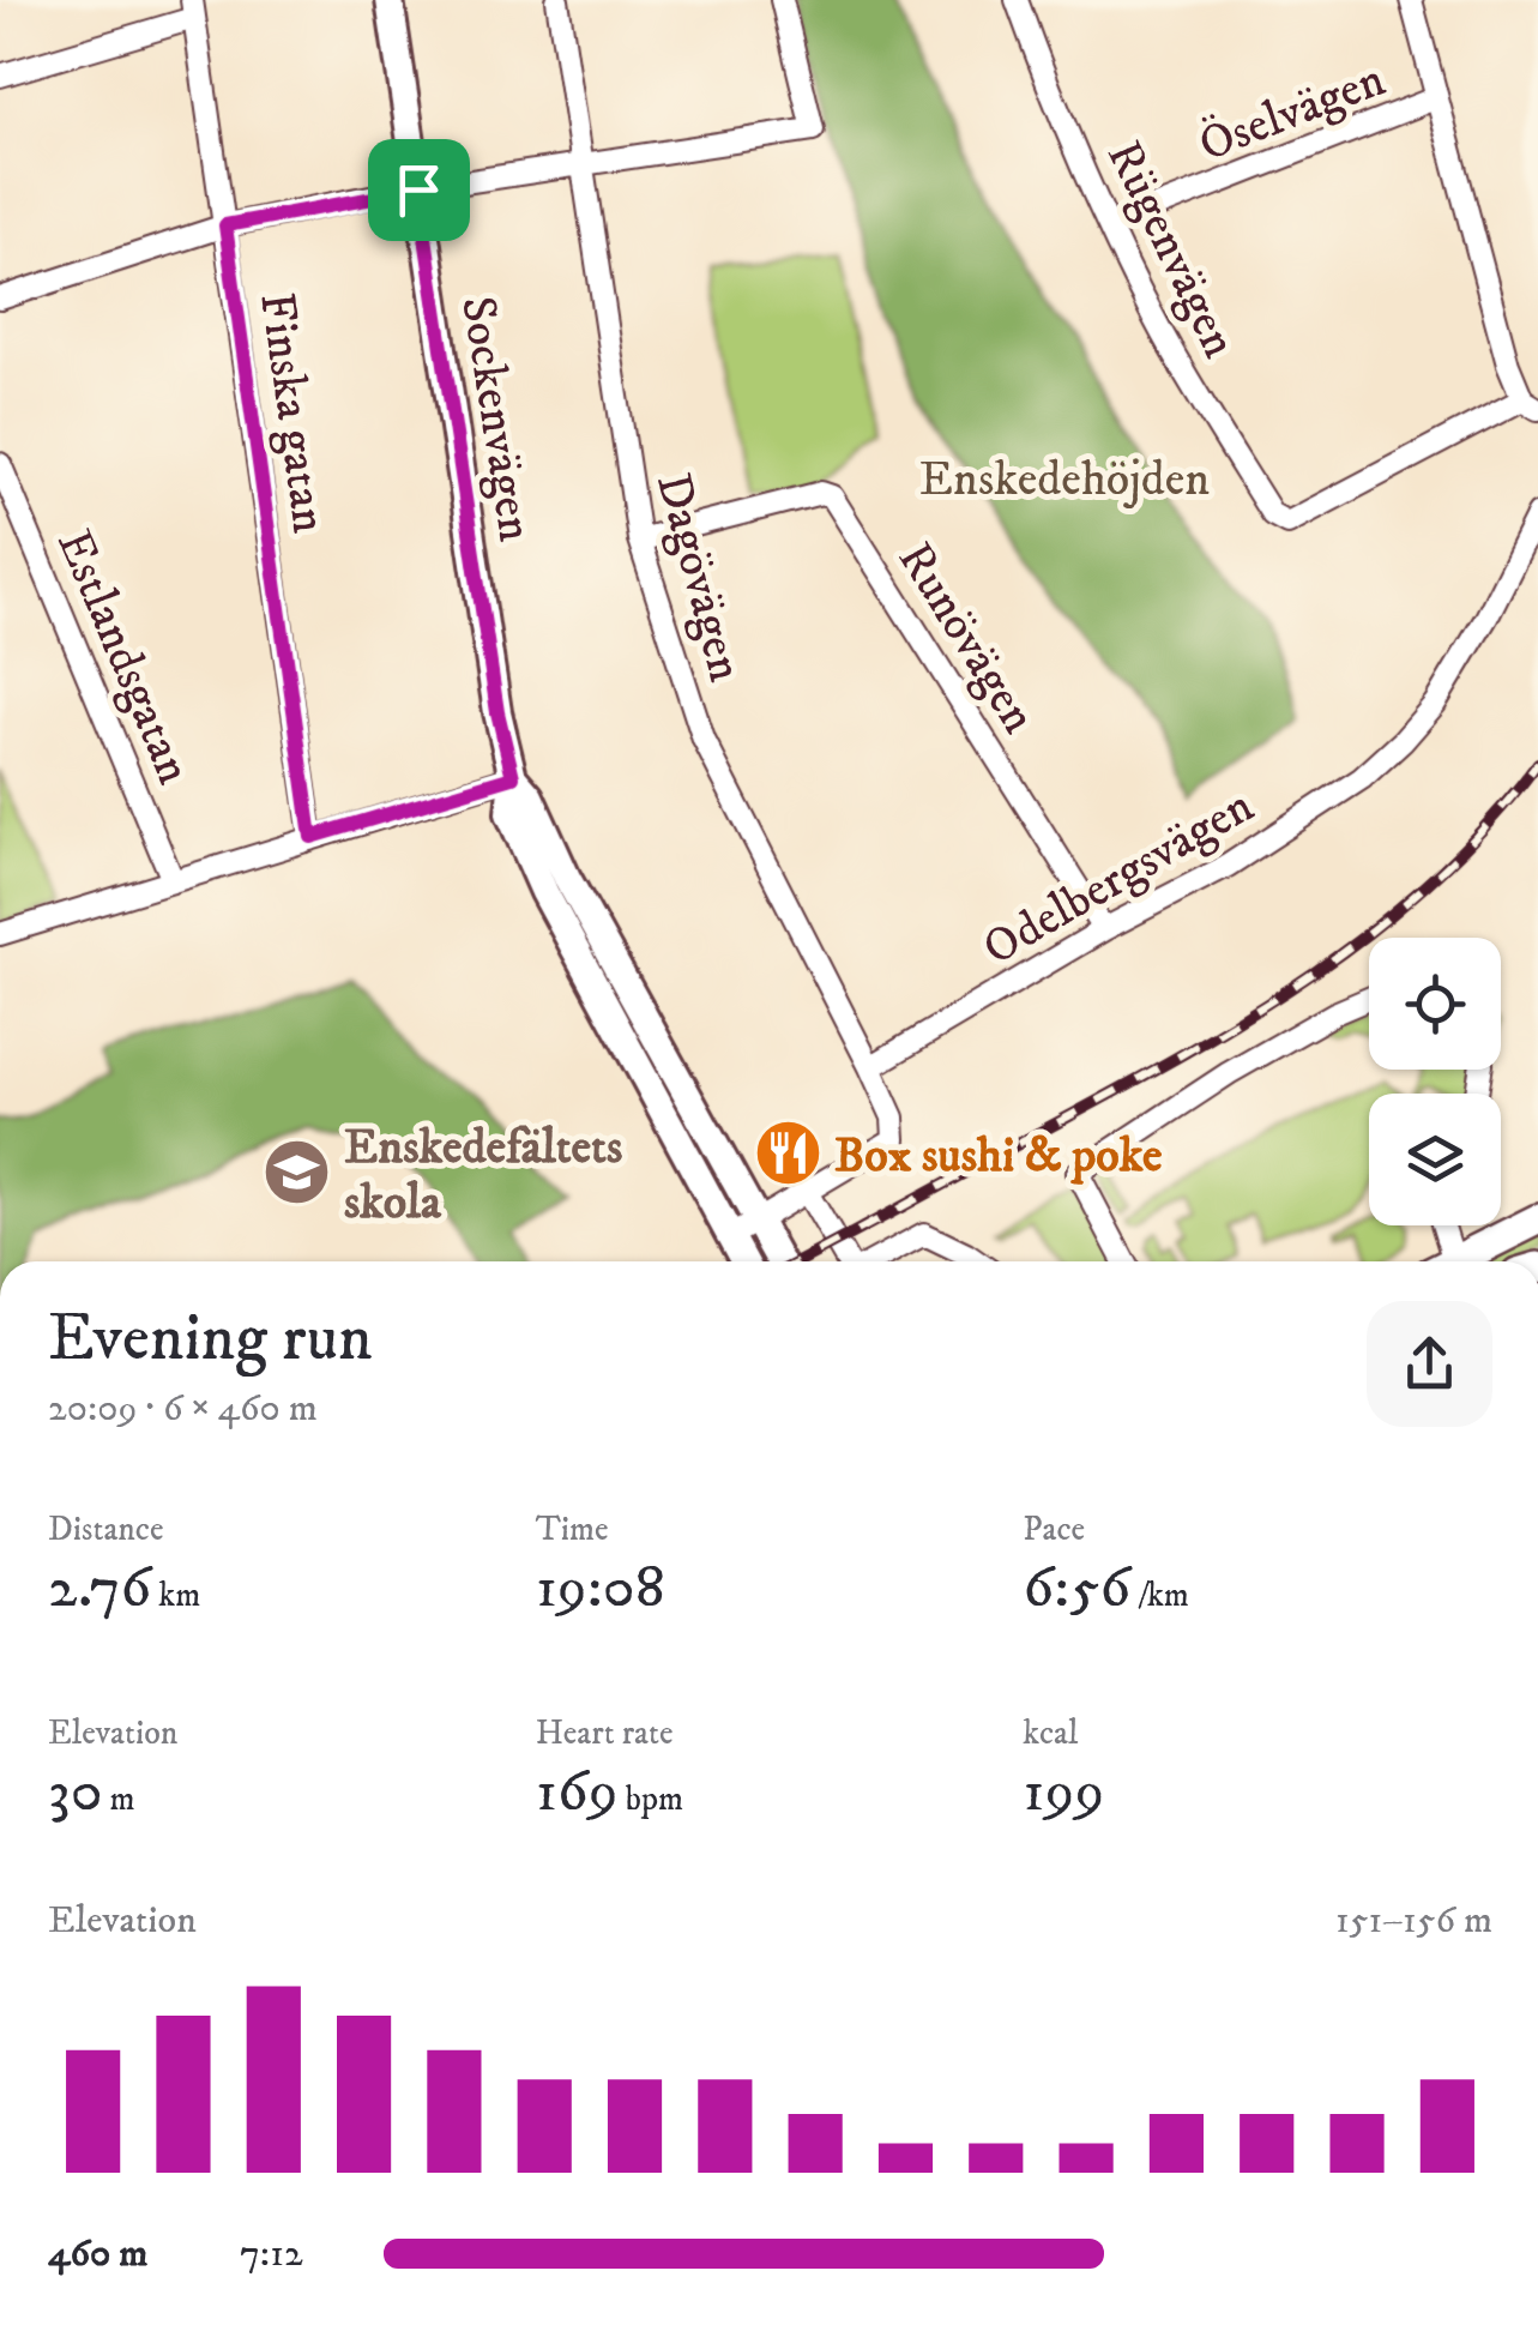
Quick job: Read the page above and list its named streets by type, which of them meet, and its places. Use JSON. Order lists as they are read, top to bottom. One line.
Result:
{"streets":{"street":["Öselvägen","Rügenvägen","Finska gatan","Sockenvägen","Dagövägen","Runövägen","Estlandsgatan","Odelbergsvägen"]},"crossings":[["Öselvägen","Rügenvägen"],["Dagövägen","Runövägen"],["Dagövägen","Odelbergsvägen"],["Runövägen","Odelbergsvägen"]],"parks":["Enskedehöjden"],"places":{"restaurant":["Box sushi & poke"],"school or university":["Enskedefältets skola"]},"page":{"heading":["Evening run","20:09 · 6 × 460 m"],"stats":[["Distance","2.76 km"],["Time","19:08"],["Pace","6:56 /km"],["Elevation","30 m"],["Heart rate","169 bpm"],["kcal","199"]],"chart":["Elevation","151–156 m"],"list":[{"name":"460 m","note":"7:12"}]}}
